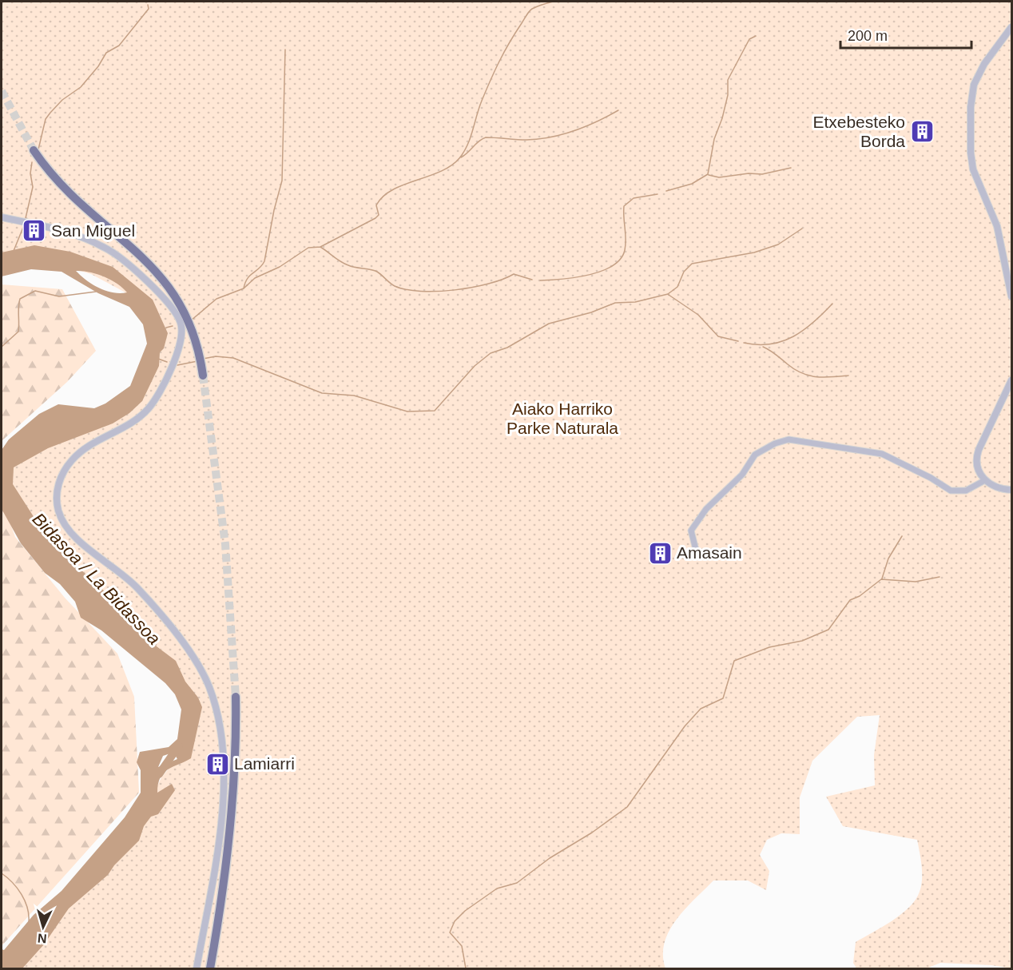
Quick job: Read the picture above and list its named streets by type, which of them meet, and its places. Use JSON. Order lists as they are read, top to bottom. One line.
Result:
{"water":["Bidasoa / La Bidassoa"],"parks":["Aiako Harriko Parke Naturala"],"places":{"building":["Etxebesteko Borda","San Miguel","Amasain","Lamiarri"]},"scale_bar":"200 m","north":"bottom"}
